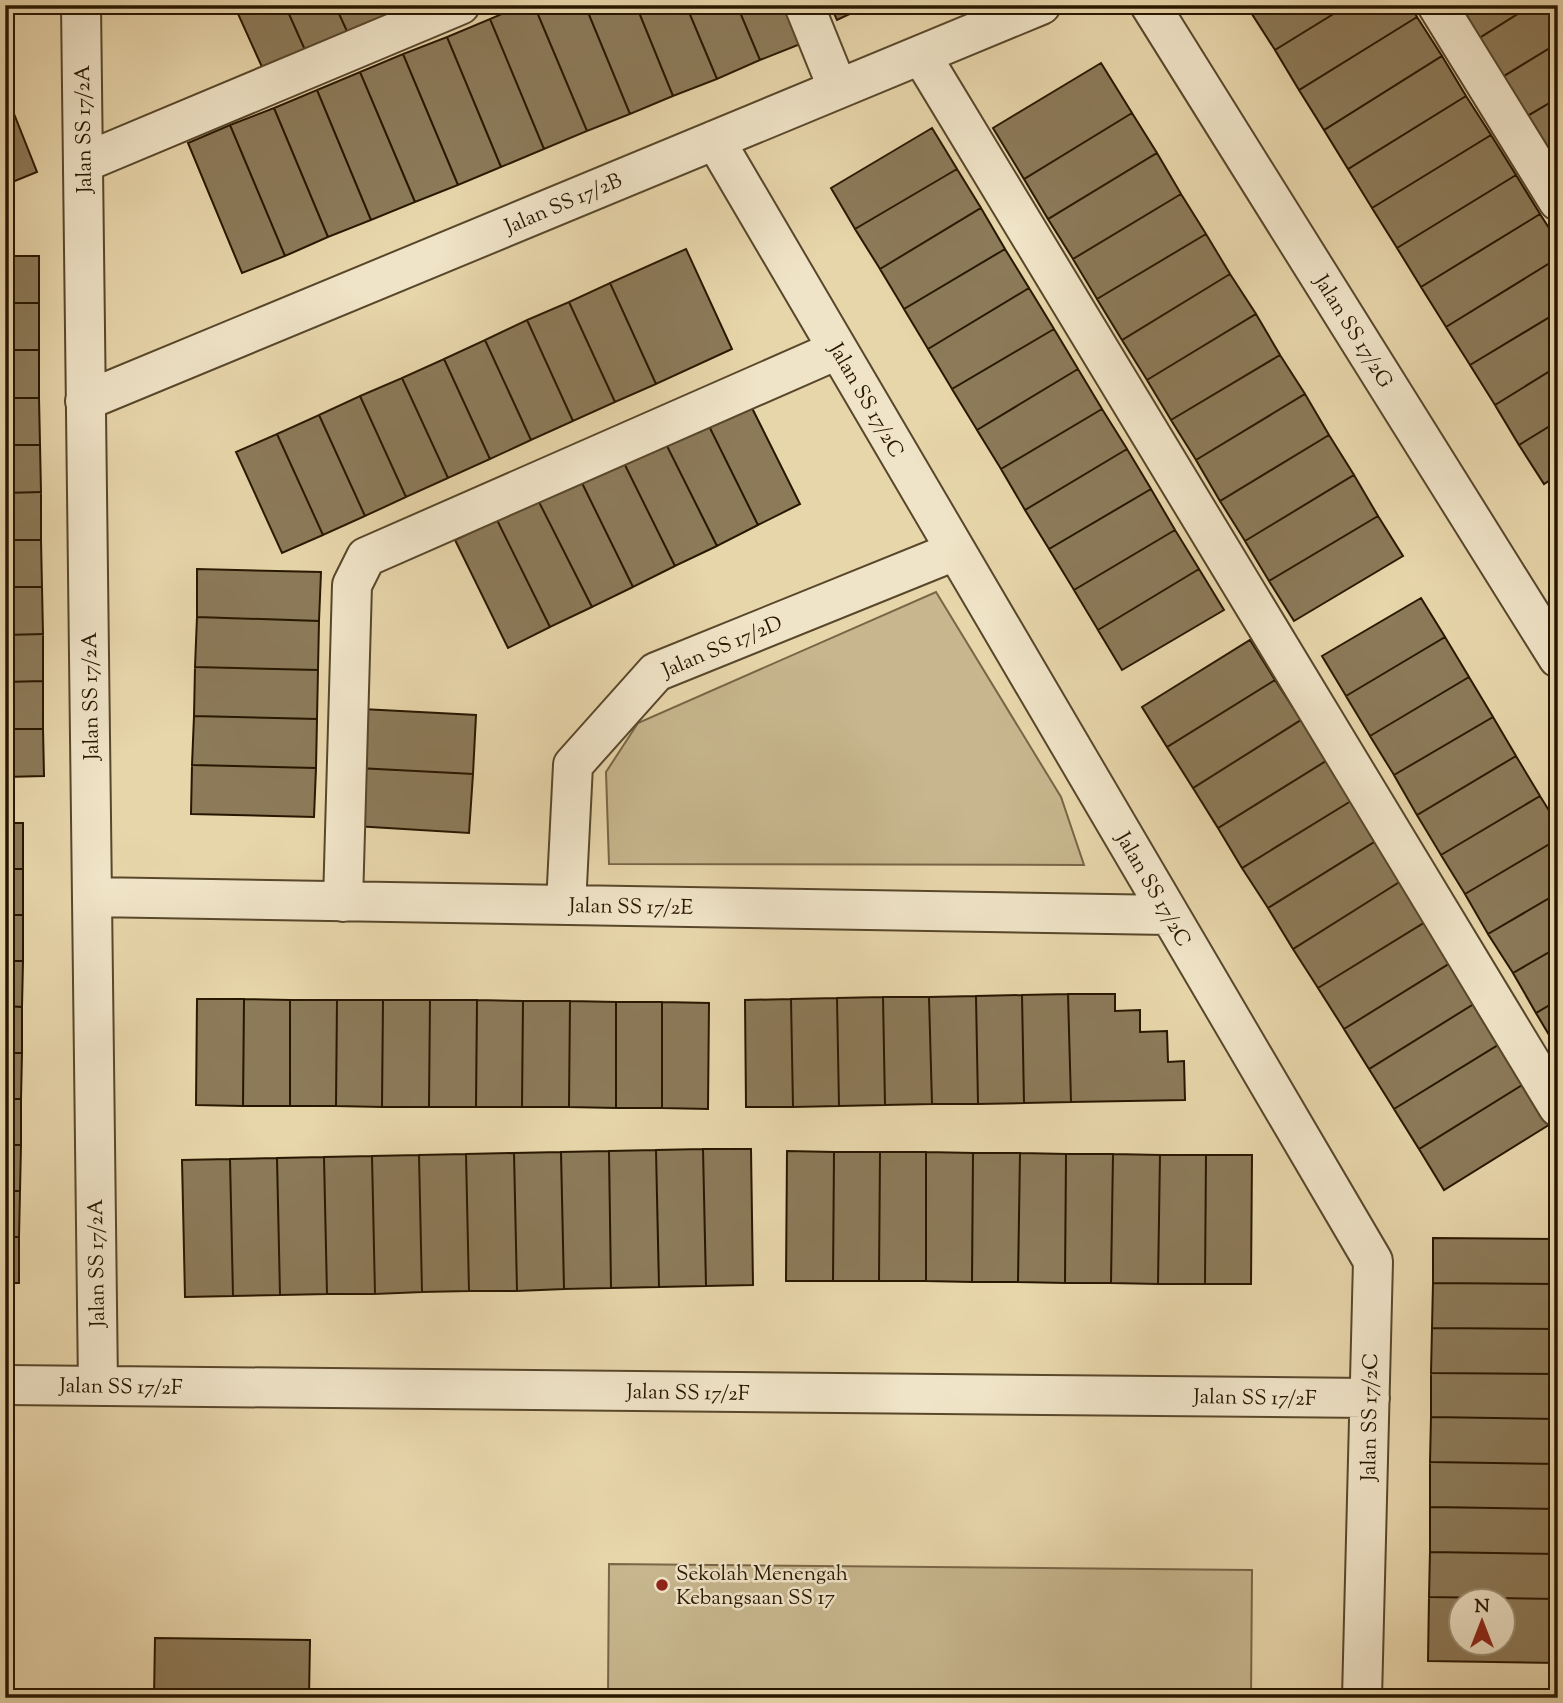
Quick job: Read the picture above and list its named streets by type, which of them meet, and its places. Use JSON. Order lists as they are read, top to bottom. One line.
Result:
{"streets":{"street":["Jalan SS 17/2A","Jalan SS 17/2B","Jalan SS 17/2G","Jalan SS 17/2C","Jalan SS 17/2D","Jalan SS 17/2E","Jalan SS 17/2F"]},"crossings":[["Jalan SS 17/2A","Jalan SS 17/2B"],["Jalan SS 17/2A","Jalan SS 17/2E"],["Jalan SS 17/2A","Jalan SS 17/2F"],["Jalan SS 17/2B","Jalan SS 17/2C"],["Jalan SS 17/2C","Jalan SS 17/2D"],["Jalan SS 17/2C","Jalan SS 17/2E"],["Jalan SS 17/2C","Jalan SS 17/2F"],["Jalan SS 17/2D","Jalan SS 17/2E"]],"places":["Sekolah Menengah Kebangsaan SS 17"],"north":"top"}
